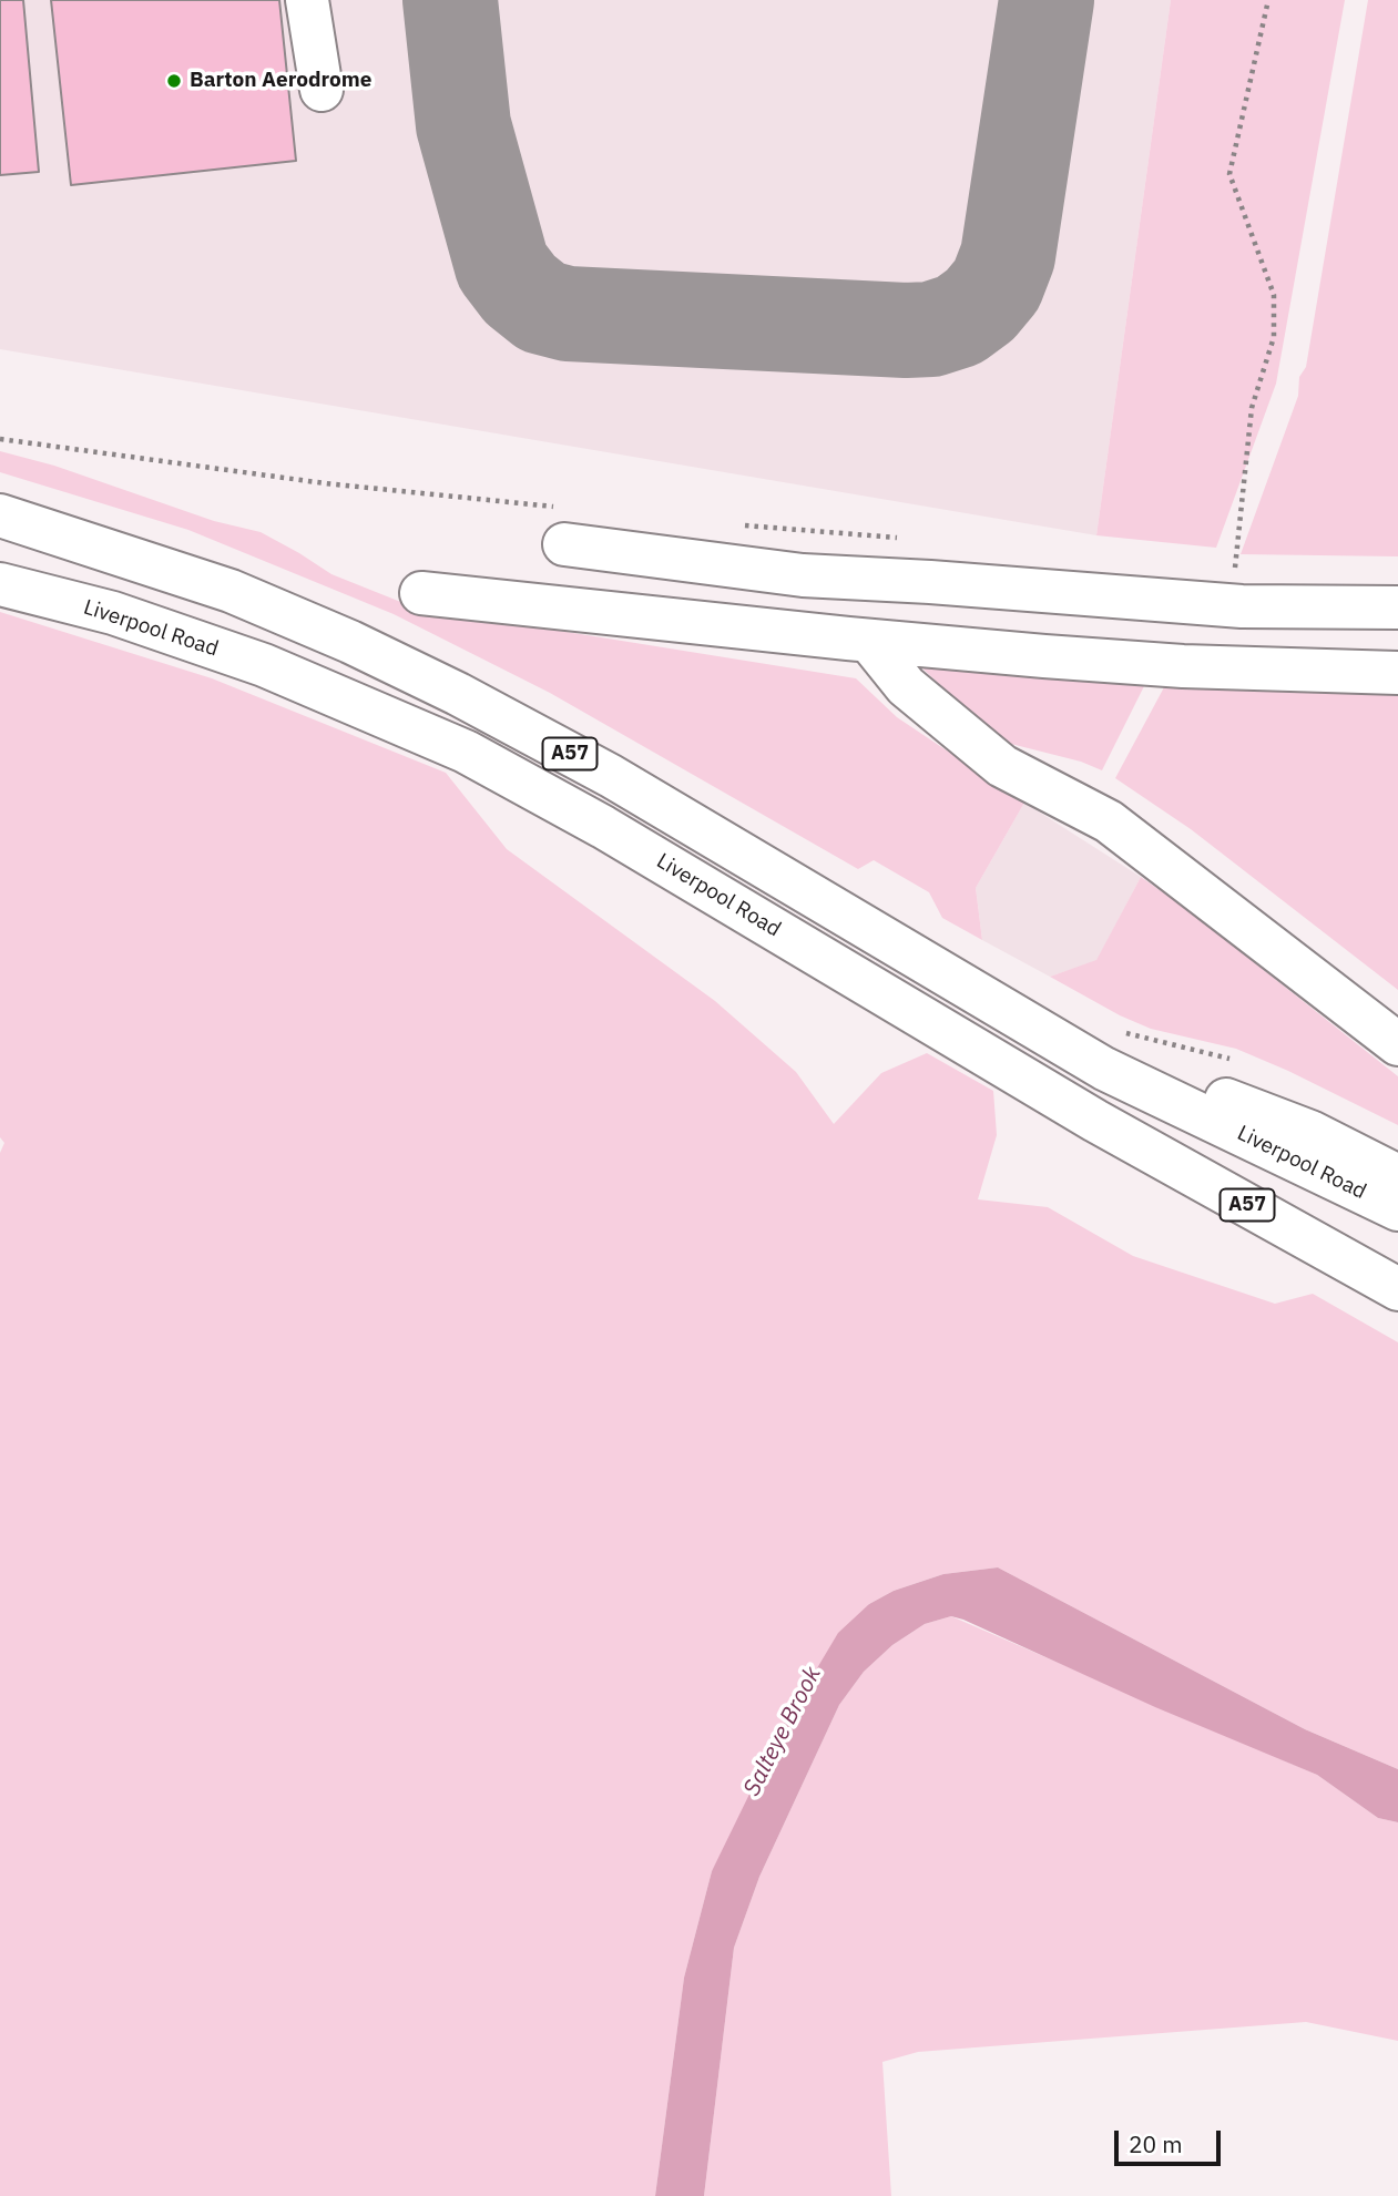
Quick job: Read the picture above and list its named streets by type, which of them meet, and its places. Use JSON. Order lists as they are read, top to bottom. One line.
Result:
{"streets":{"main road":["Liverpool Road","A57"]},"crossings":[["Liverpool Road","A57"]],"water":["Salteye Brook"],"places":["Barton Aerodrome"],"scale_bar":"20 m"}
